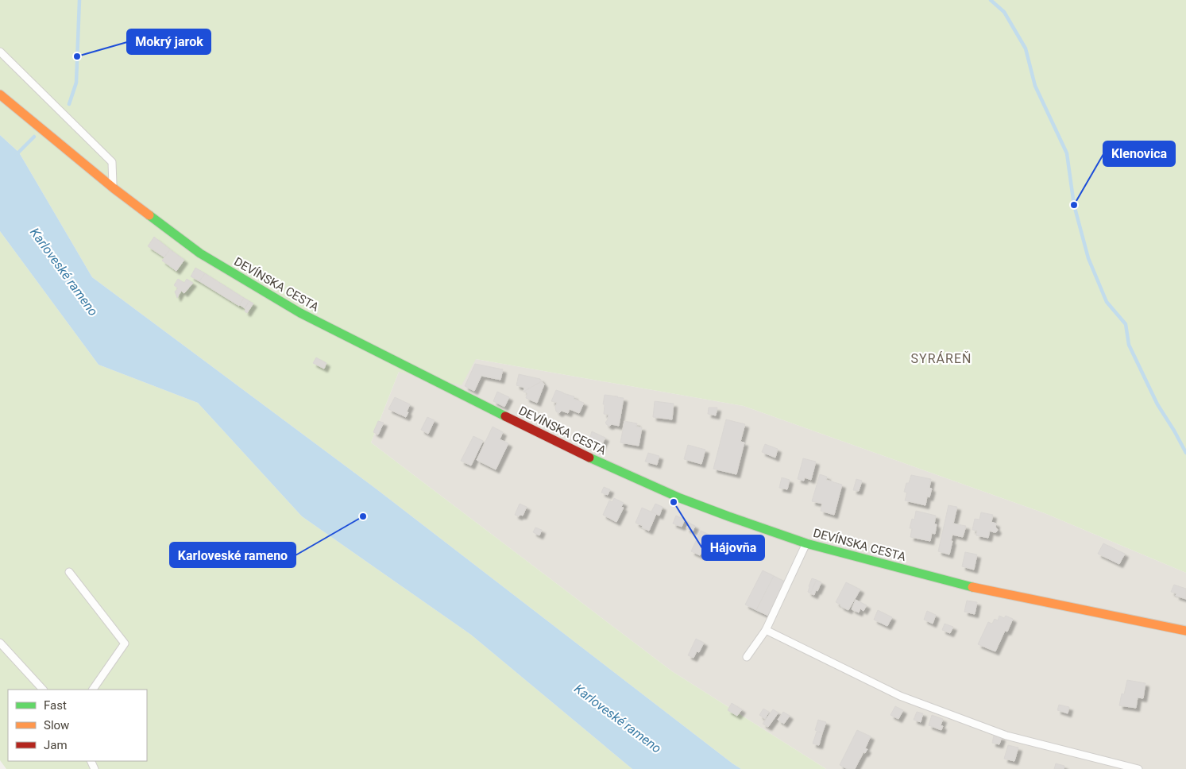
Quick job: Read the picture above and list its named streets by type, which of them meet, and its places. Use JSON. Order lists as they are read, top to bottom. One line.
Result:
{"streets":{"street":["DEVÍNSKA CESTA"]},"districts":["SYRÁREŇ"],"water":["Karloveské rameno"],"places":["Mokrý jarok","Klenovica","Hájovňa","Karloveské rameno"],"legend":["Fast","Slow","Jam"]}
